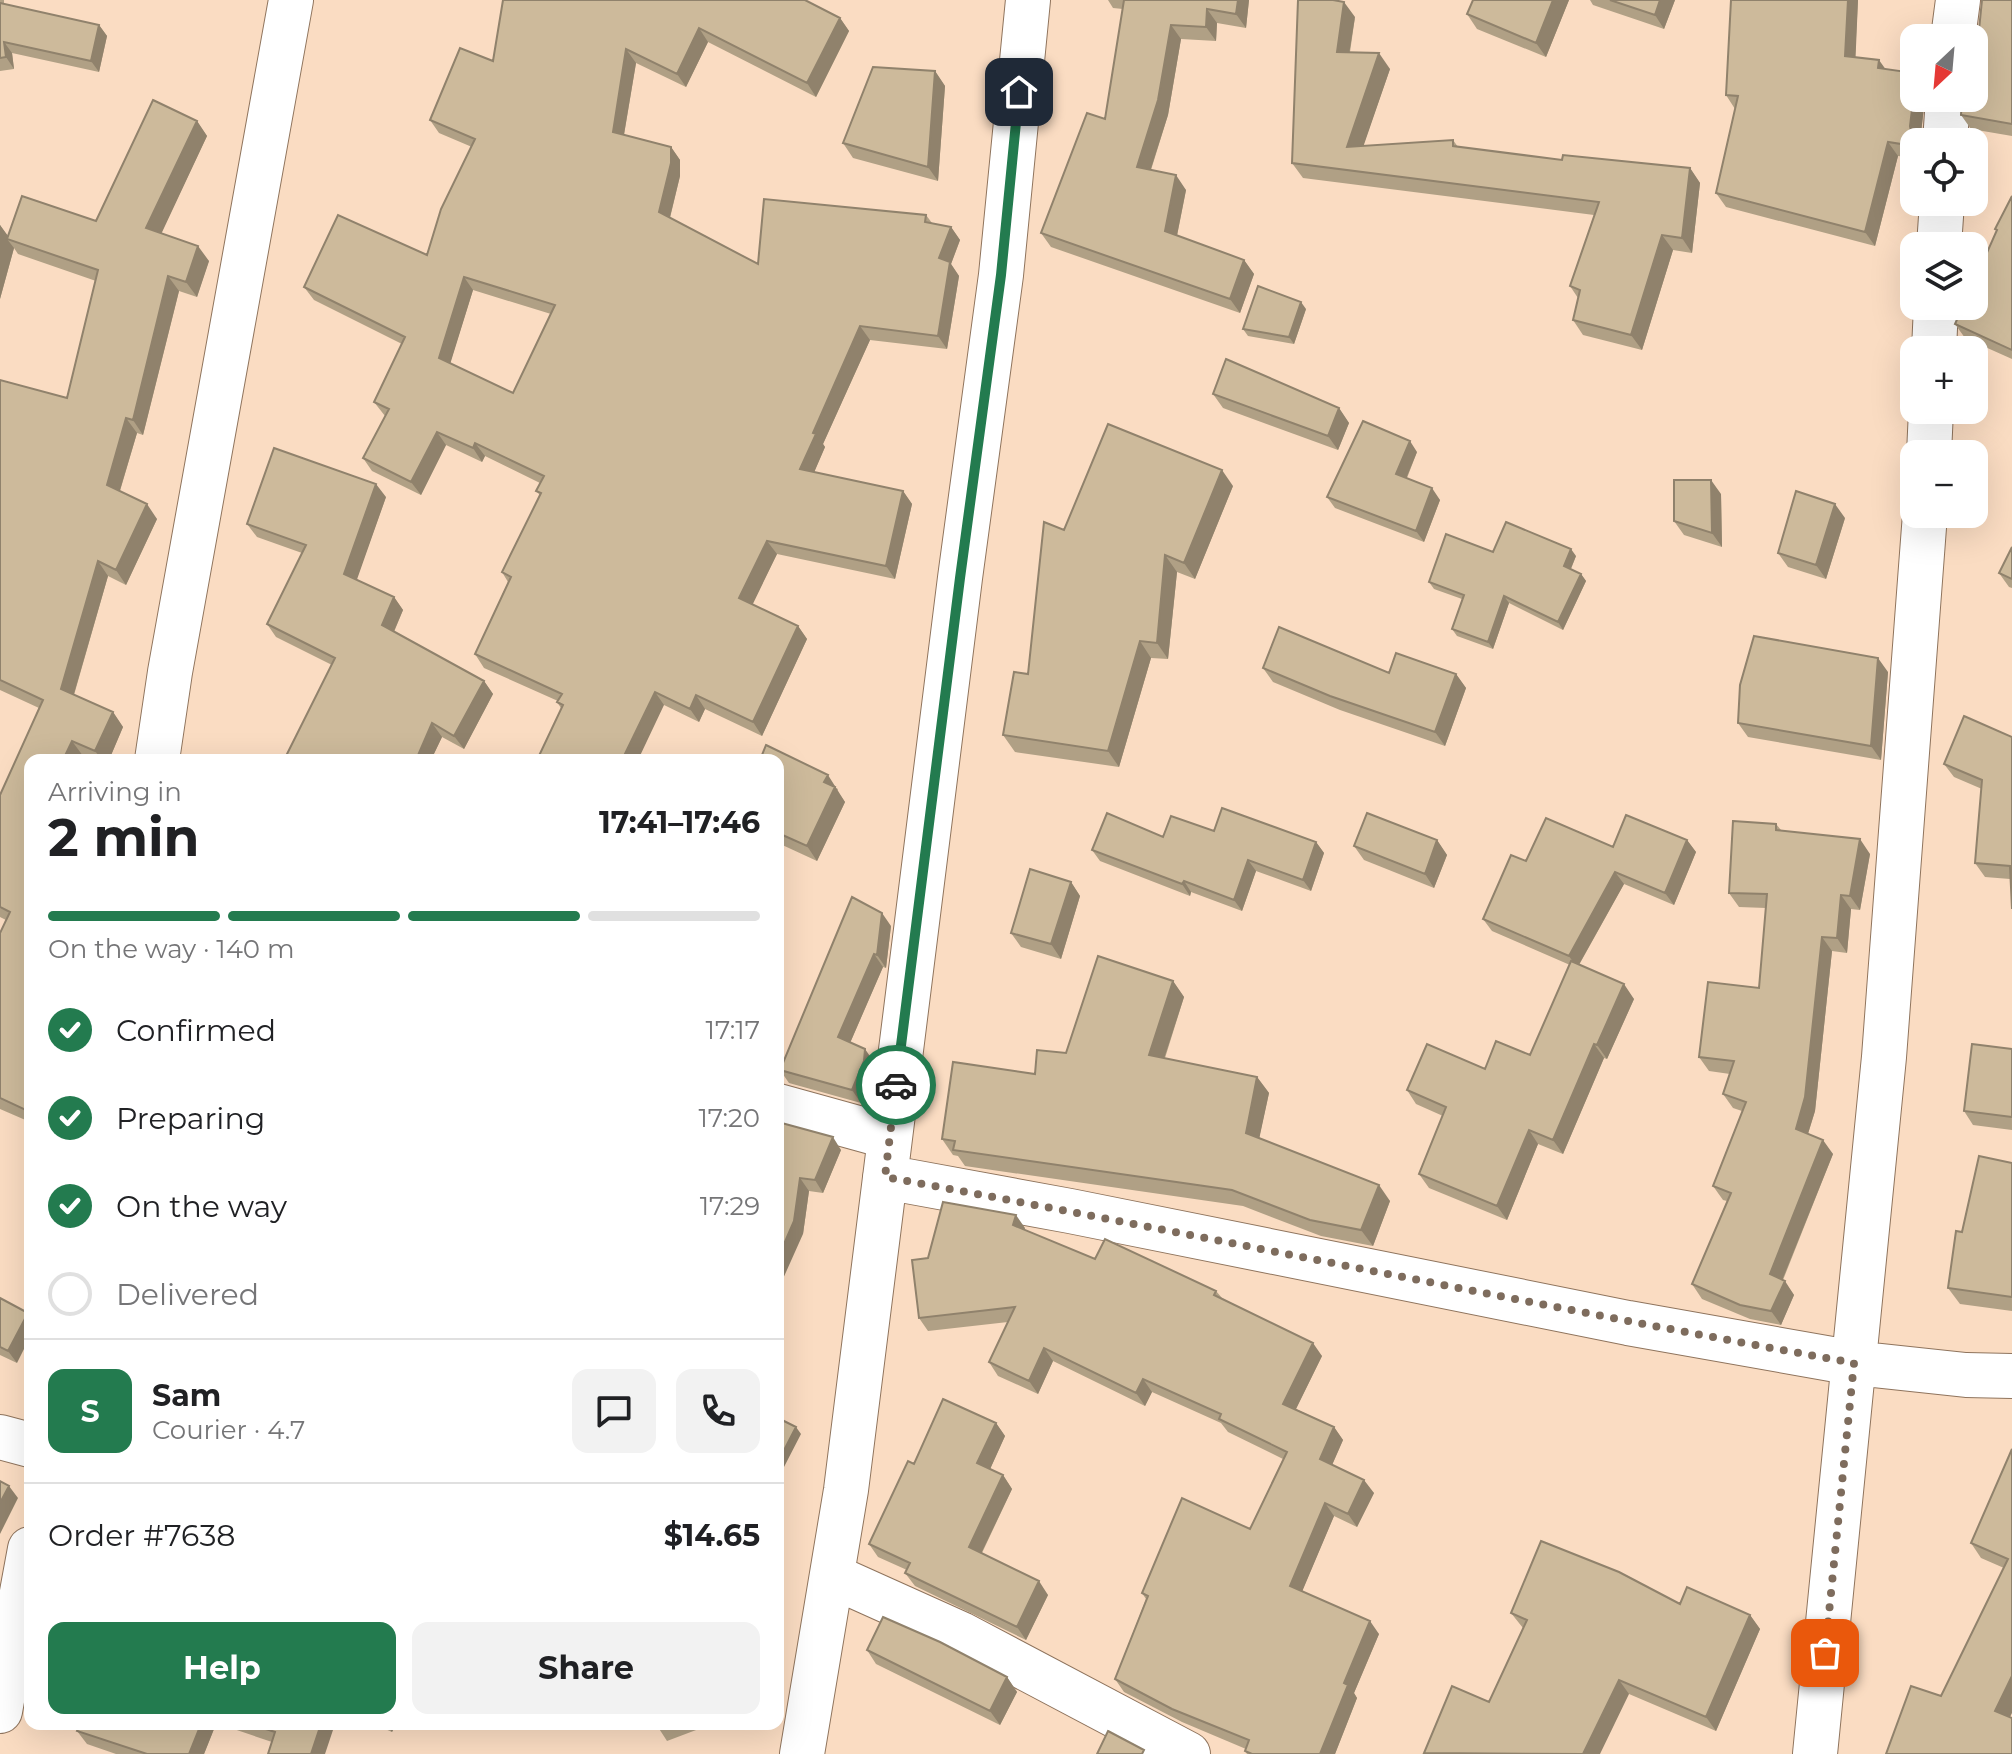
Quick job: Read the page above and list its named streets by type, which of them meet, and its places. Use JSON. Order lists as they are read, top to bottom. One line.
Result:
{"north":"bottom left","page":{"map_buttons":["+","−"],"heading":["2 min","Arriving in","17:41–17:46"],"panel":["Sam","Courier · 4.7","Order #7638","$14.65"],"bar":"On the way · 140 m","list":[["Confirmed","17:17"],["Preparing","17:20"],["On the way","17:29"],"Delivered"],"round":"S","buttons":["Help","Share"]}}
